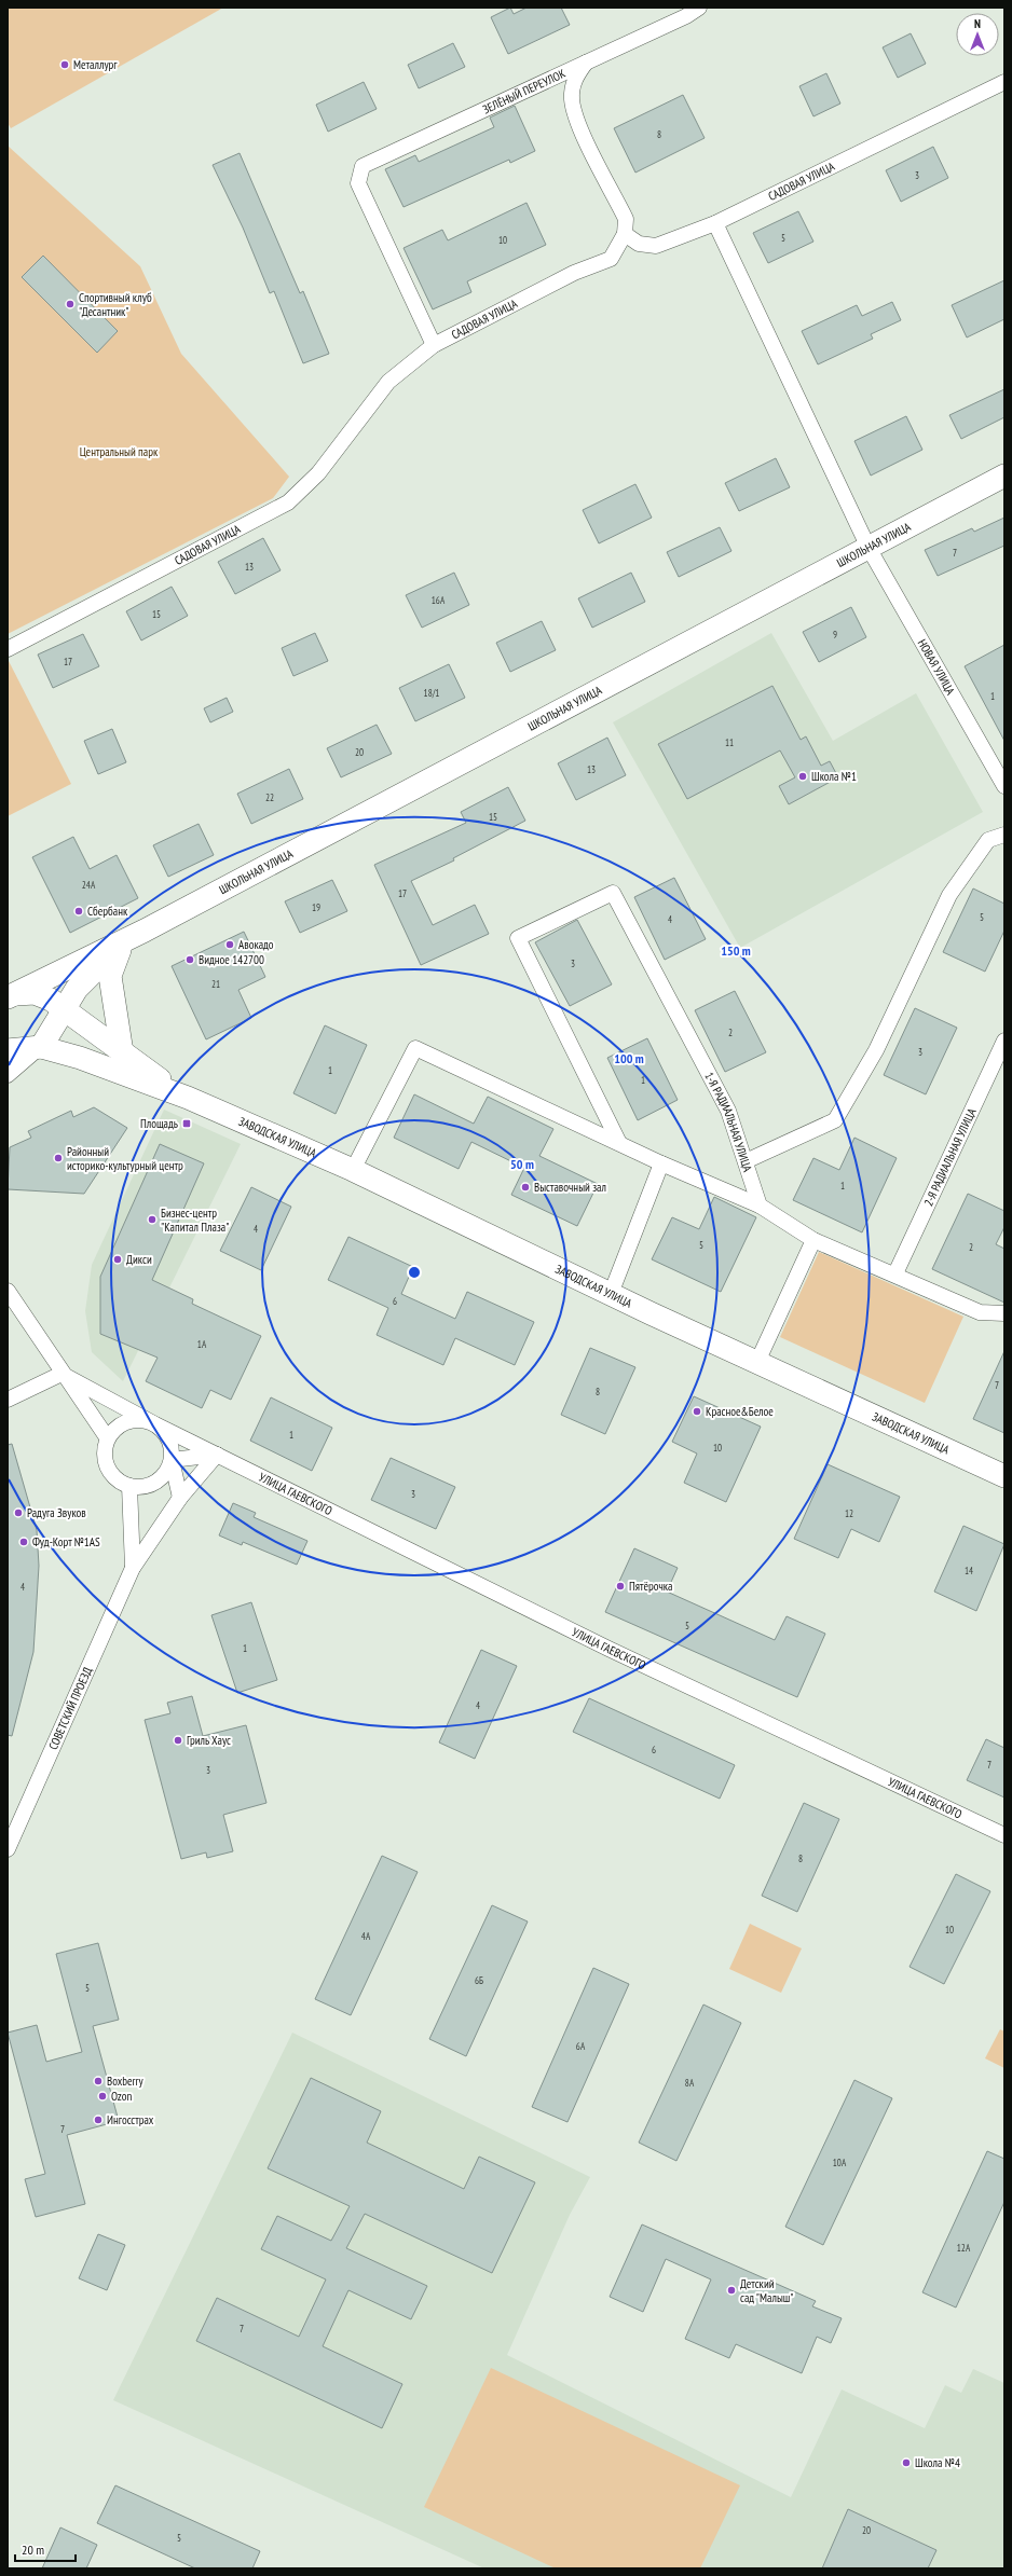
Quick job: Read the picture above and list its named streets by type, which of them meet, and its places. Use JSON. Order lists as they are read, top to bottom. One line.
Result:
{"streets":{"street":["ЗЕЛЁНЫЙ ПЕРЕУЛОК","САДОВАЯ УЛИЦА","ШКОЛЬНАЯ УЛИЦА","НОВАЯ УЛИЦА","1-Я РАДИАЛЬНАЯ УЛИЦА","ЗАВОДСКАЯ УЛИЦА","2-Я РАДИАЛЬНАЯ УЛИЦА","УЛИЦА ГАЕВСКОГО","СОВЕТСКИЙ ПРОЕЗД"]},"crossings":[["ЗЕЛЁНЫЙ ПЕРЕУЛОК","САДОВАЯ УЛИЦА"],["САДОВАЯ УЛИЦА","НОВАЯ УЛИЦА"],["ШКОЛЬНАЯ УЛИЦА","НОВАЯ УЛИЦА"],["УЛИЦА ГАЕВСКОГО","СОВЕТСКИЙ ПРОЕЗД"]],"parks":["Центральный парк"],"places":{"other":["Металлург","Спортивный клуб \"Десантник\"","Школа №1","Сбербанк","Авокадо","Видное 142700","Районный историко-культурный центр","Выставочный зал","Бизнес-центр \"Капитал Плаза\"","Дикси","Красное&Белое","Радуга Звуков","Фуд-Корт №1AS","Пятёрочка","Гриль Хаус","Boxberry","Ozon","Ингосстрах","Детский сад \"Малыш\"","Школа №4"],"transit":["Площадь"]},"house_numbers":["8","3","5","10","7","13","16А","15","9","17","18/1","1","11","20","13","22","15","24А","17","19","5","4","3","21","2","3","1","1","1","4","5","2","6","1А","7","8","1","10","3","12","14","4","5","1","4","6","7","3","8","10","4А","6Б","5","6А","8А","7","10А","12А","7","20","5"],"scale_bar":"20 m","north":"top","rings":["150 m","100 m","50 m"]}
